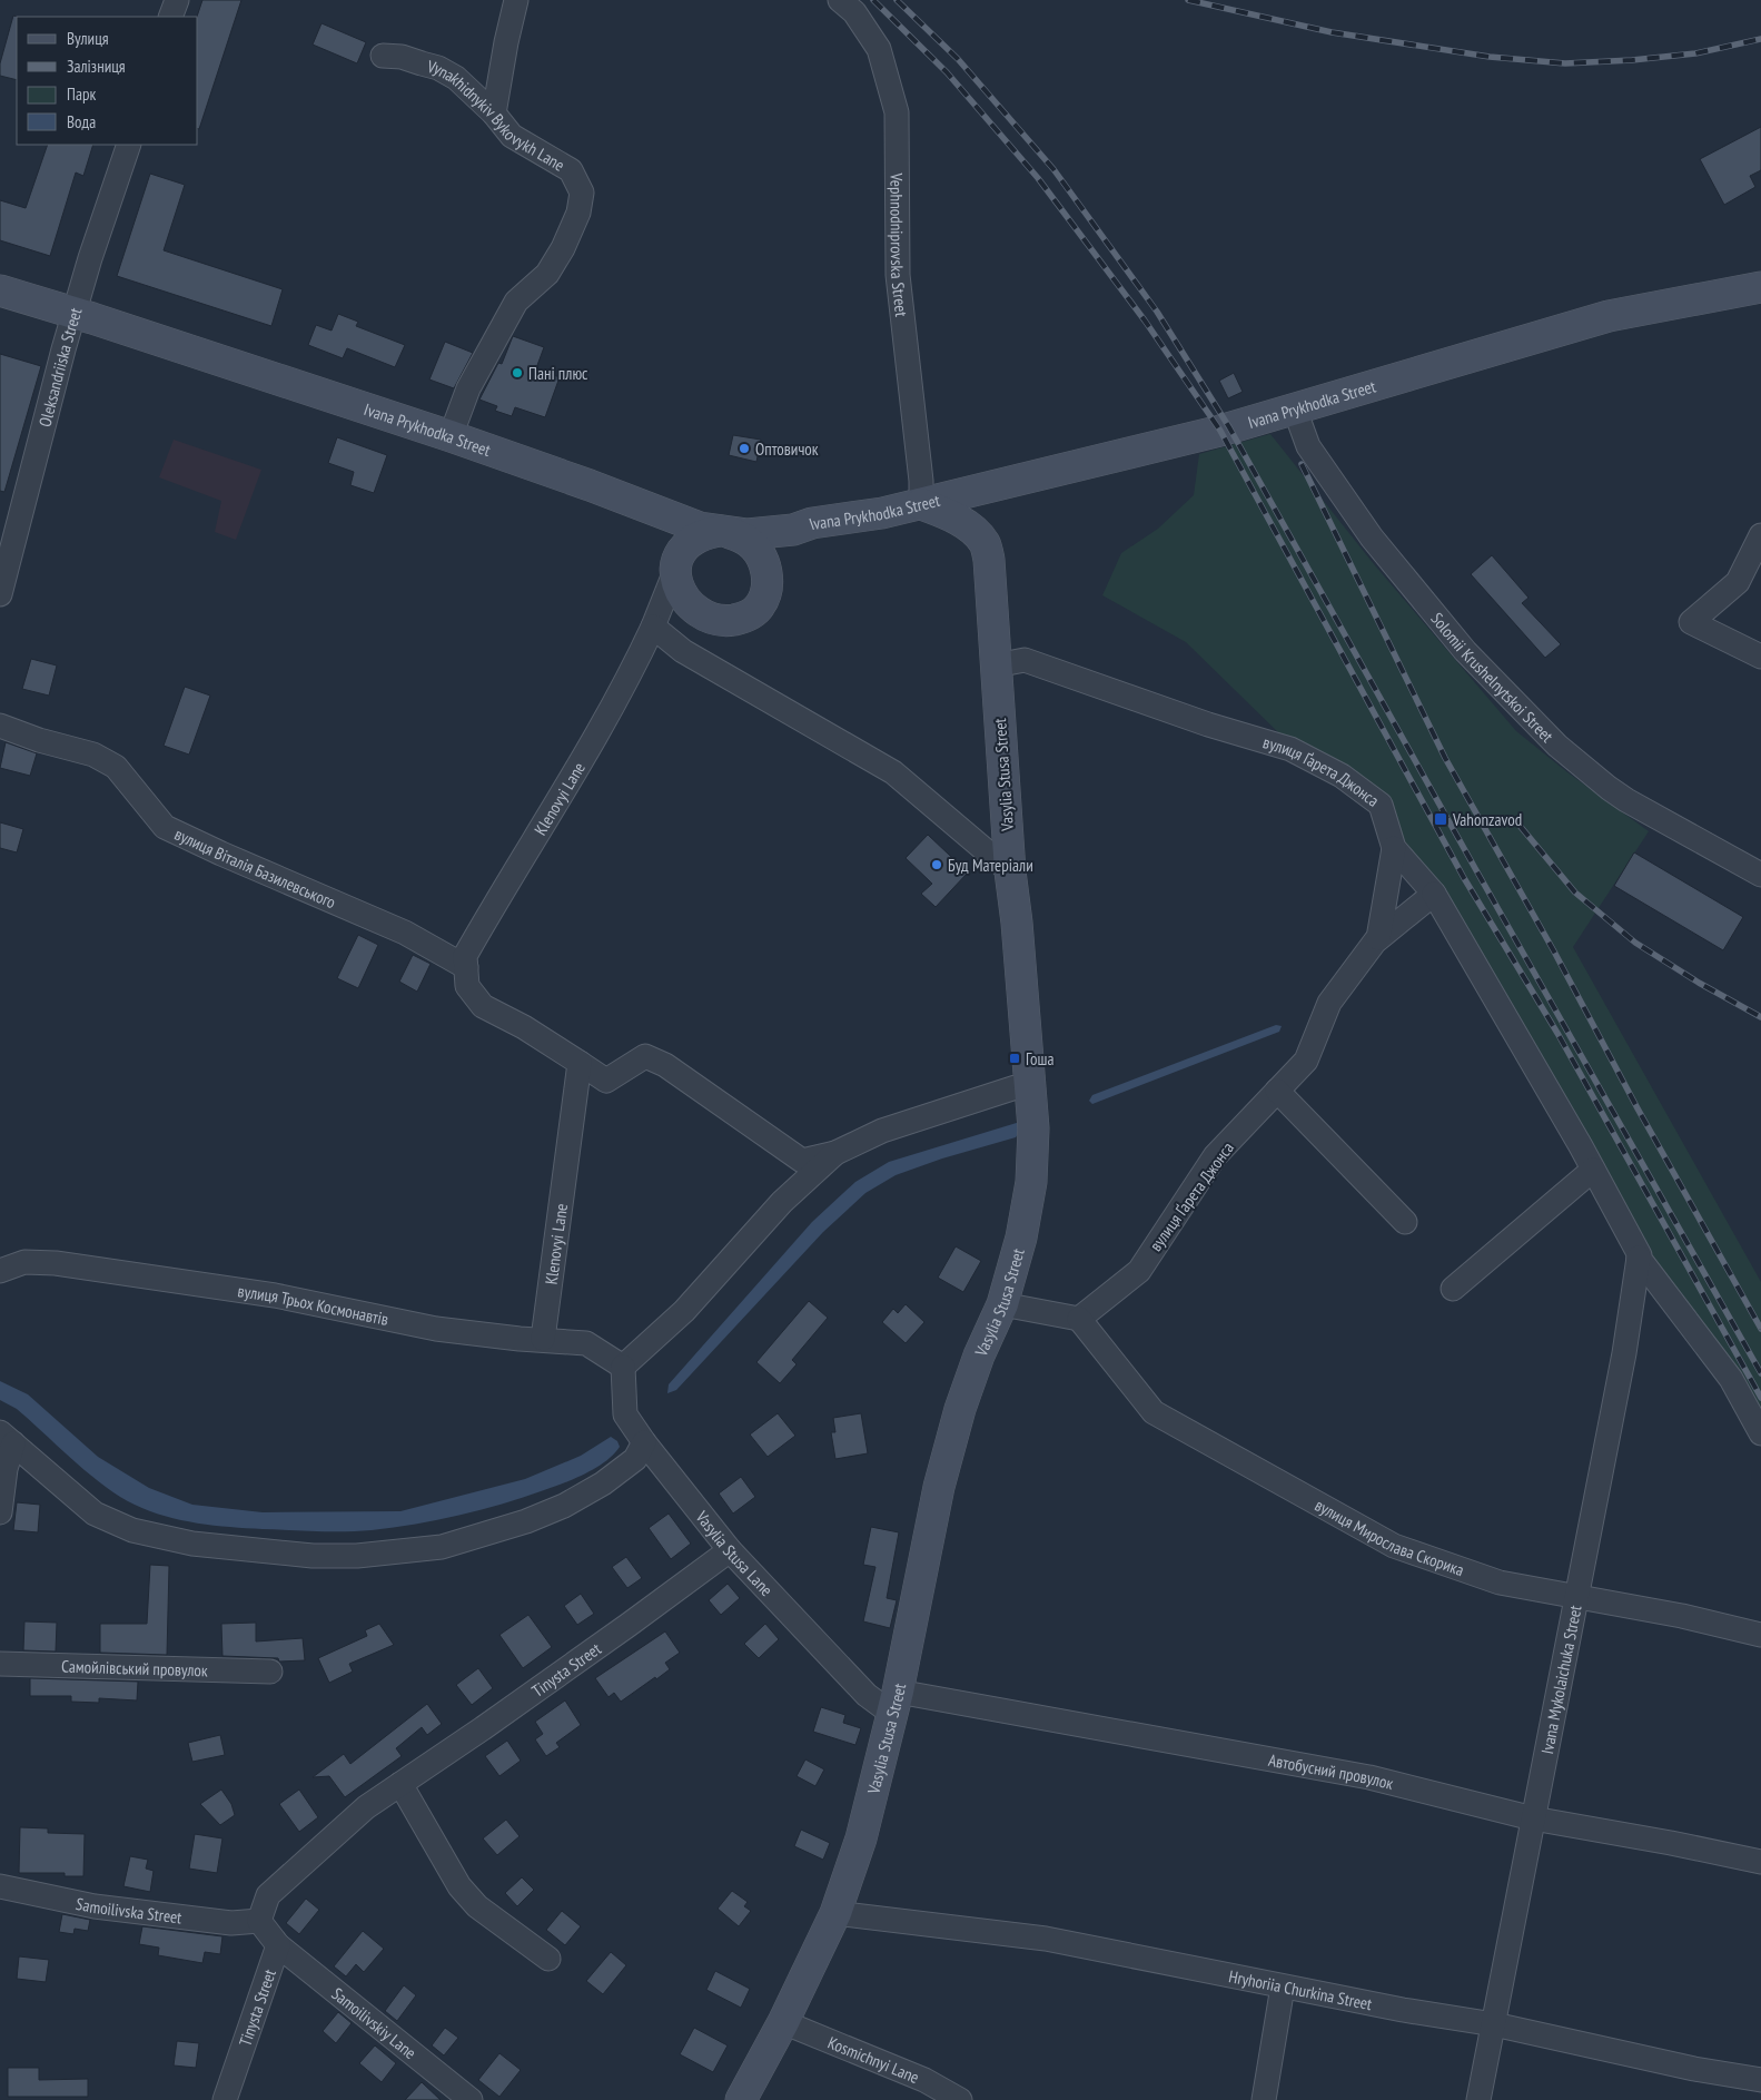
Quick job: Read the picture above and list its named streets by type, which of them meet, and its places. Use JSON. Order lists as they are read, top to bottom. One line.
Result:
{"streets":{"main road":["Ivana Prykhodka Street","Vasylia Stusa Street"],"street":["Vynakhidnykiv Bykovykh Lane","Vephnodniprovska Street","Oleksandriiska Street","Solomii Krushelnytskoi Street","вулиця Ґарета Джонса","Klenovyi Lane","вулиця Віталія Базилевського","вулиця Трьох Космонавтів","вулиця Мирослава Скорика","Vasylia Stusa Lane","Самойлівський провулок","Tinysta Street","Ivana Mykolaichuka Street","Автобусний провулок","Samoilivska Street","Hryhoriia Churkina Street","Samoilivskiy Lane","Kosmichnyi Lane"]},"crossings":[["Vynakhidnykiv Bykovykh Lane","Ivana Prykhodka Street"],["Vephnodniprovska Street","Ivana Prykhodka Street"],["Vephnodniprovska Street","Vasylia Stusa Street"],["Oleksandriiska Street","Ivana Prykhodka Street"],["Ivana Prykhodka Street","Solomii Krushelnytskoi Street"],["Ivana Prykhodka Street","Vasylia Stusa Street"],["Ivana Prykhodka Street","Klenovyi Lane"],["вулиця Ґарета Джонса","Vasylia Stusa Street"],["вулиця Ґарета Джонса","вулиця Мирослава Скорика"],["Vasylia Stusa Street","Vasylia Stusa Lane"],["Vasylia Stusa Street","Автобусний провулок"],["Vasylia Stusa Street","Hryhoriia Churkina Street"],["Vasylia Stusa Street","Kosmichnyi Lane"],["Klenovyi Lane","вулиця Віталія Базилевського"],["Klenovyi Lane","вулиця Трьох Космонавтів"],["вулиця Трьох Космонавтів","Vasylia Stusa Lane"],["вулиця Мирослава Скорика","Ivana Mykolaichuka Street"],["Vasylia Stusa Lane","Tinysta Street"],["Vasylia Stusa Lane","Автобусний провулок"],["Tinysta Street","Samoilivska Street"],["Tinysta Street","Samoilivskiy Lane"],["Ivana Mykolaichuka Street","Автобусний провулок"],["Ivana Mykolaichuka Street","Hryhoriia Churkina Street"]],"places":{"other":["Пані плюс","Оптовичок","Буд Матерiали"],"transit":["Vahonzavod","Гоша"]},"legend":["Вулиця","Залізниця","Парк","Вода"]}
